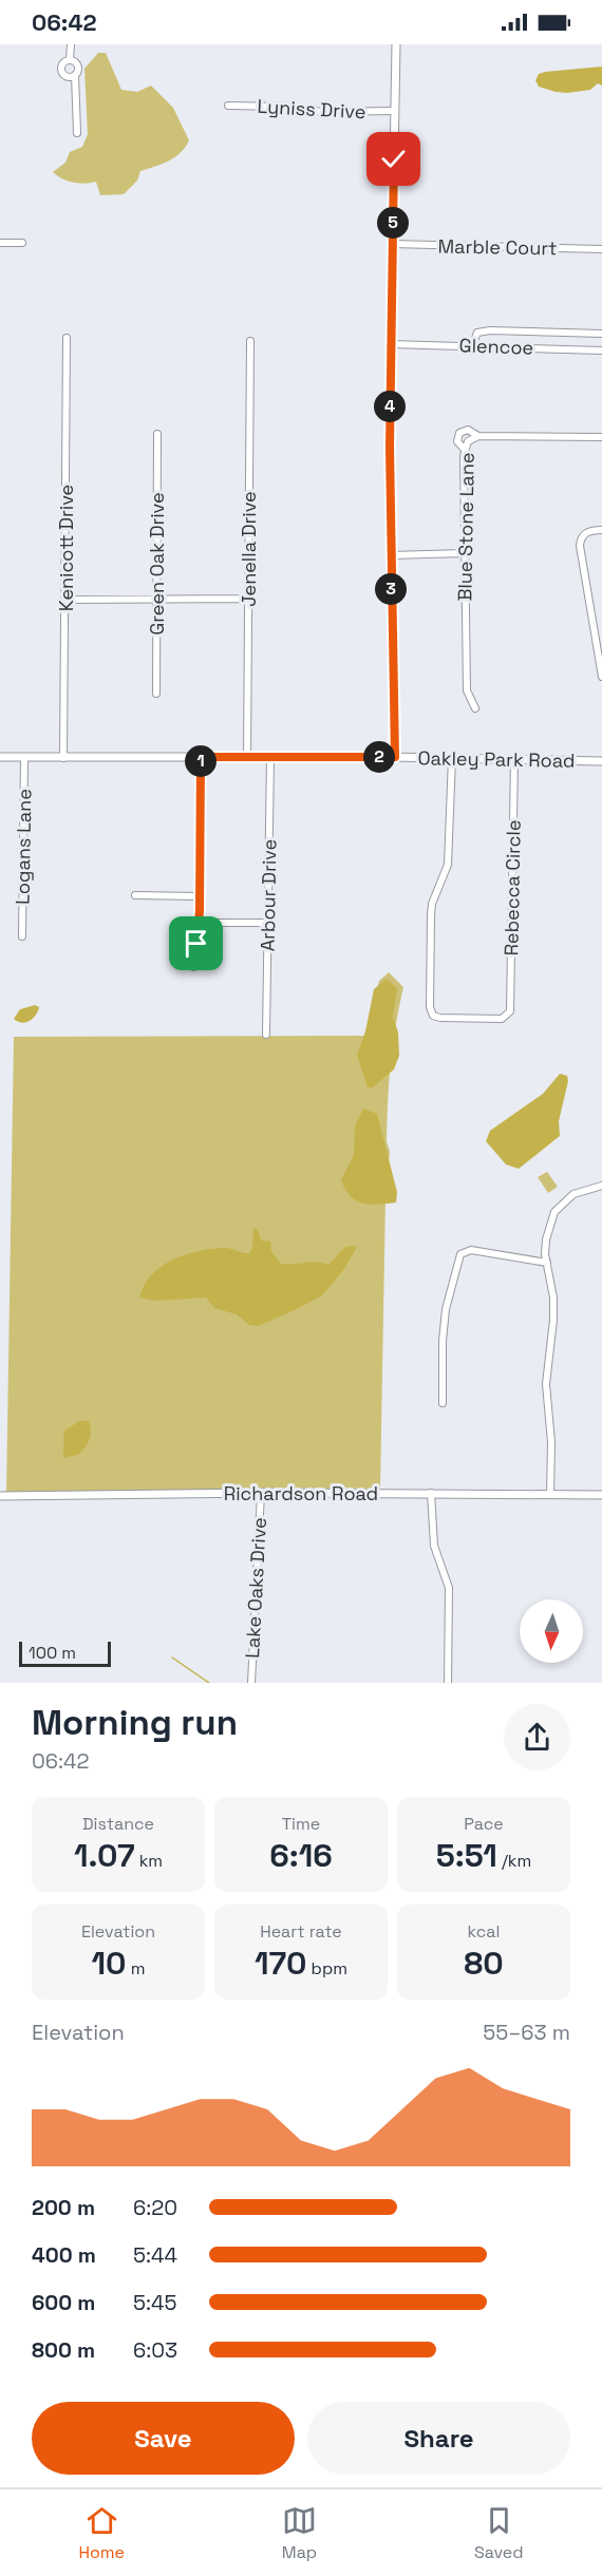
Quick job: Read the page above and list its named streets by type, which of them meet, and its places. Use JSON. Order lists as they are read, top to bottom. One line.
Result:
{"streets":{"street":["Lyniss Drive","Marble Court","Glencoe","Blue Stone Lane","Kenicott Drive","Jenella Drive","Green Oak Drive","Oakley Park Road","Logans Lane","Rebecca Circle","Arbour Drive","Richardson Road","Lake Oaks Drive"]},"crossings":[["Kenicott Drive","Oakley Park Road"],["Jenella Drive","Oakley Park Road"],["Oakley Park Road","Logans Lane"],["Oakley Park Road","Rebecca Circle"],["Oakley Park Road","Arbour Drive"],["Richardson Road","Lake Oaks Drive"]],"scale_bar":"100 m","north":"bottom","page":{"status":"06:42","pins":["5","4","3","2","1"],"scale":"100 m","heading":["Morning run","06:42"],"stats":[["Distance","1.07 km"],["Time","6:16"],["Pace","5:51 /km"],["Elevation","10 m"],["Heart rate","170 bpm"],["kcal","80"]],"chart":["Elevation","55–63 m"],"list":[{"name":"200 m","note":"6:20"},{"name":"400 m","note":"5:44"},{"name":"600 m","note":"5:45"},{"name":"800 m","note":"6:03"}],"buttons":["Save","Share"],"tabs":["Home","Map","Saved"]}}
